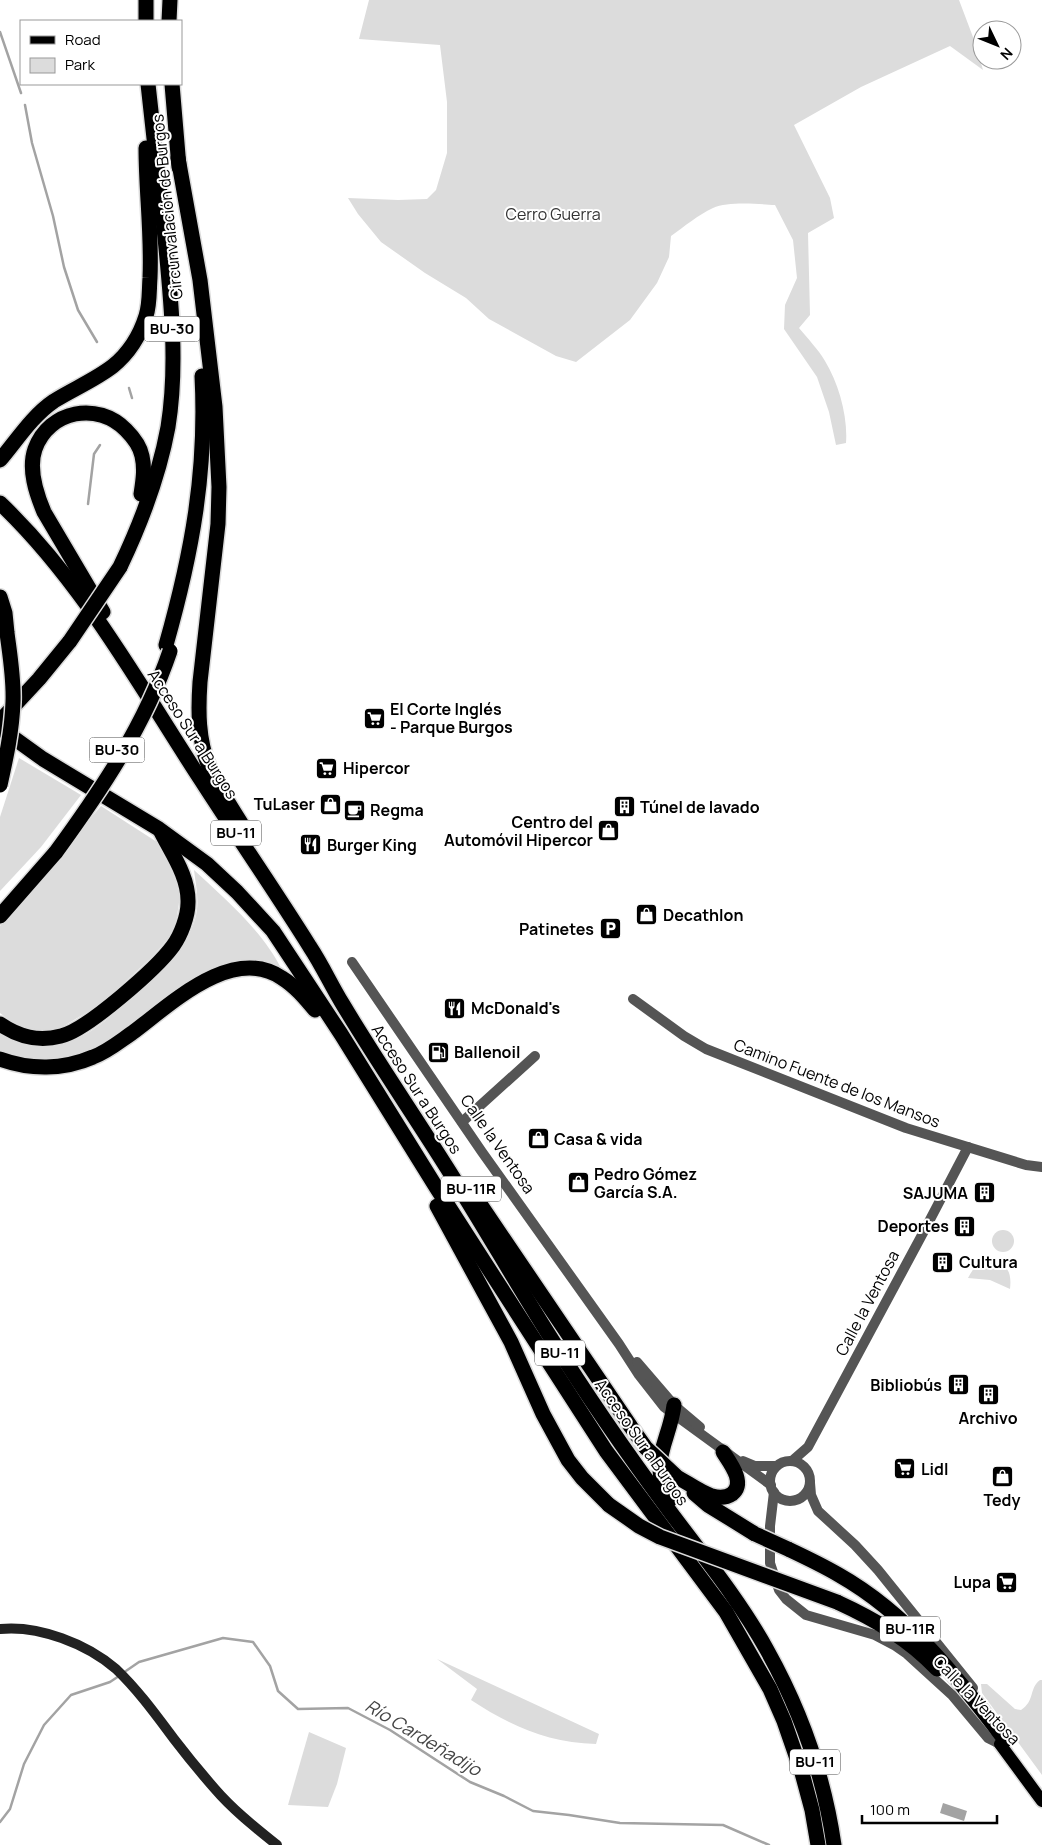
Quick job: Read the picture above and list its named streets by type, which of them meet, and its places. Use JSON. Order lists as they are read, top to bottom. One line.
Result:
{"streets":{"highway":["Circunvalación de Burgos","BU-30","Acceso Sur a Burgos","BU-11","BU-11R"],"main road":["Calle la Ventosa"],"street":["Camino Fuente de los Mansos"]},"crossings":[["Acceso Sur a Burgos","BU-11R"],["Camino Fuente de los Mansos","Calle la Ventosa"],["Calle la Ventosa","BU-11R"]],"water":["Río Cardeñadijo"],"parks":["Cerro Guerra"],"places":{"supermarket":["El Corte Inglés - Parque Burgos","Hipercor","Lidl","Lupa"],"shop":["TuLaser","Centro del Automóvil Hipercor","Decathlon","Casa & vida","Pedro Gómez García S.A.","Tedy"],"building":["Túnel de lavado","SAJUMA","Deportes","Cultura","Bibliobús","Archivo"],"cafe":["Regma"],"restaurant":["Burger King","McDonald's"],"parking":["Patinetes"],"fuel station":["Ballenoil"]},"legend":["Road","Park"],"scale_bar":"100 m","north":"bottom right"}
